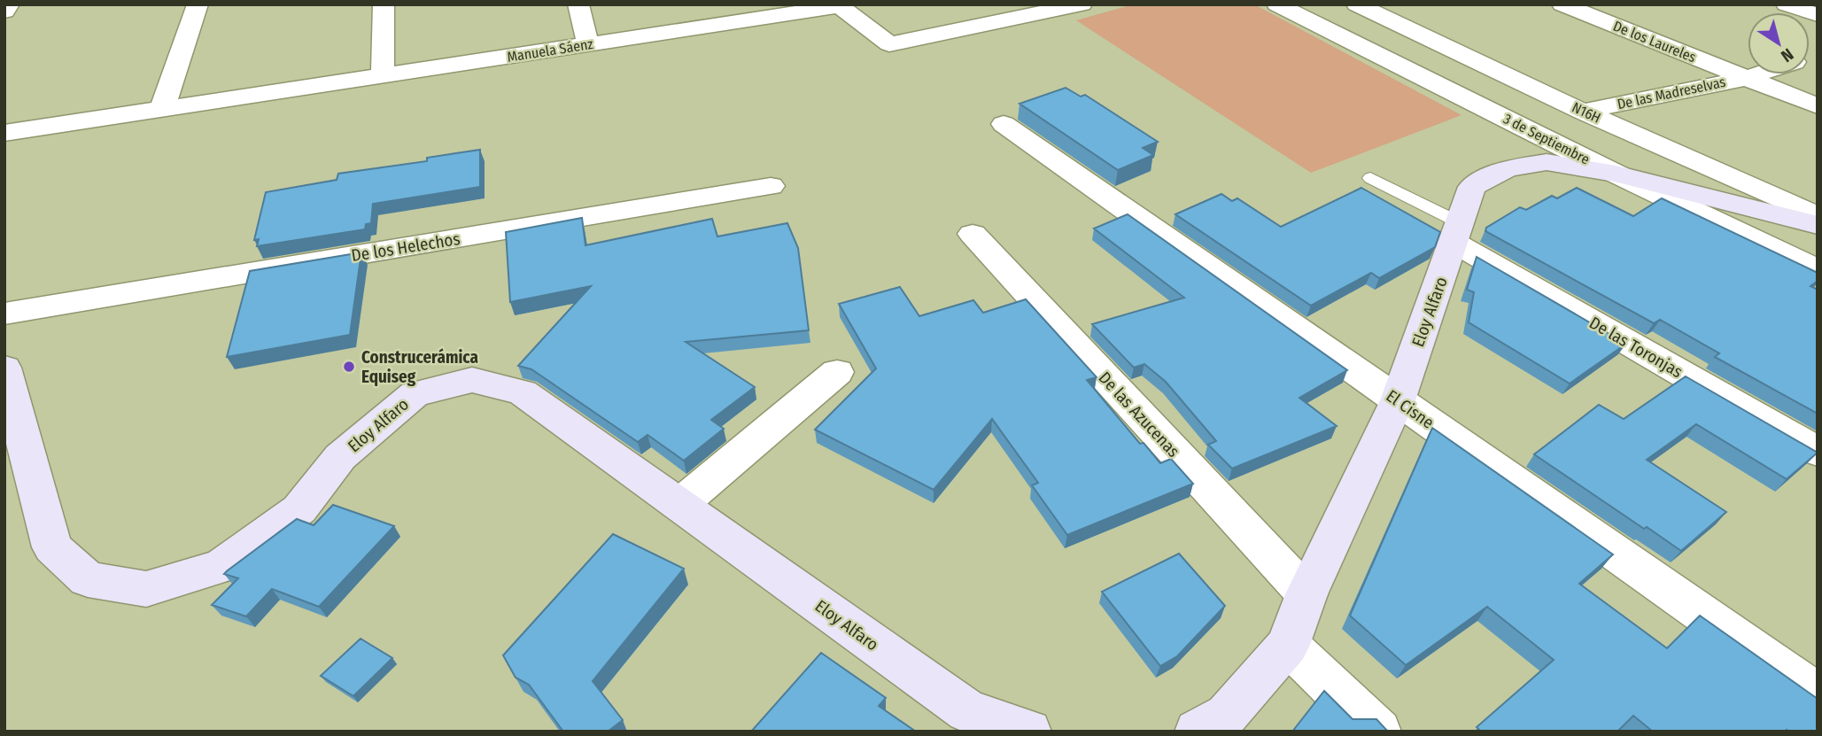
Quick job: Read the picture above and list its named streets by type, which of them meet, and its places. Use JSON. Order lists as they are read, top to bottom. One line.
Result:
{"streets":{"street":["De los Laureles","Manuela Sáenz","De las Madreselvas","N16H","3 de Septiembre","De los Helechos","Eloy Alfaro","De las Toronjas","El Cisne","De las Azucenas"]},"crossings":[["De los Laureles","De las Madreselvas"],["De las Madreselvas","N16H"],["3 de Septiembre","Eloy Alfaro"],["Eloy Alfaro","De las Toronjas"],["Eloy Alfaro","El Cisne"],["Eloy Alfaro","De las Azucenas"]],"places":["Construcerámica Equiseg"],"north":"bottom right"}
